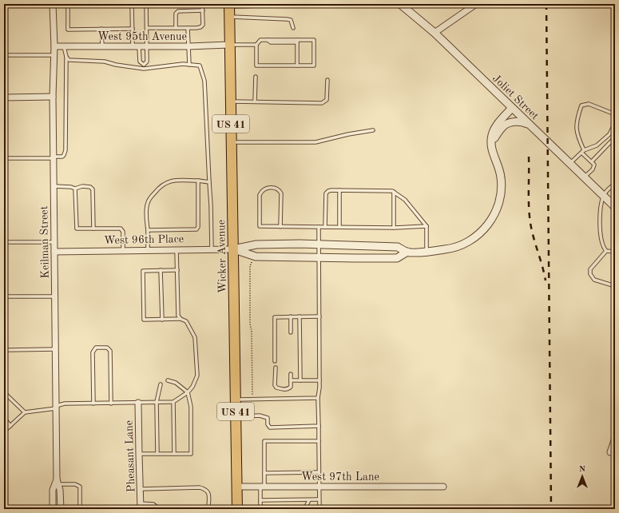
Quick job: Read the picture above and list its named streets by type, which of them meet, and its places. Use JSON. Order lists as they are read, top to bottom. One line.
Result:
{"streets":{"highway":["US 41","Wicker Avenue"],"street":["West 95th Avenue","Joliet Street","West 96th Place","Keilman Street","Pheasant Lane","West 97th Lane"]},"crossings":[["West 95th Avenue","Keilman Street"],["West 95th Avenue","Wicker Avenue"],["Joliet Street","West 96th Place"],["West 96th Place","Keilman Street"],["West 96th Place","Wicker Avenue"],["Wicker Avenue","West 97th Lane"]],"north":"top"}
